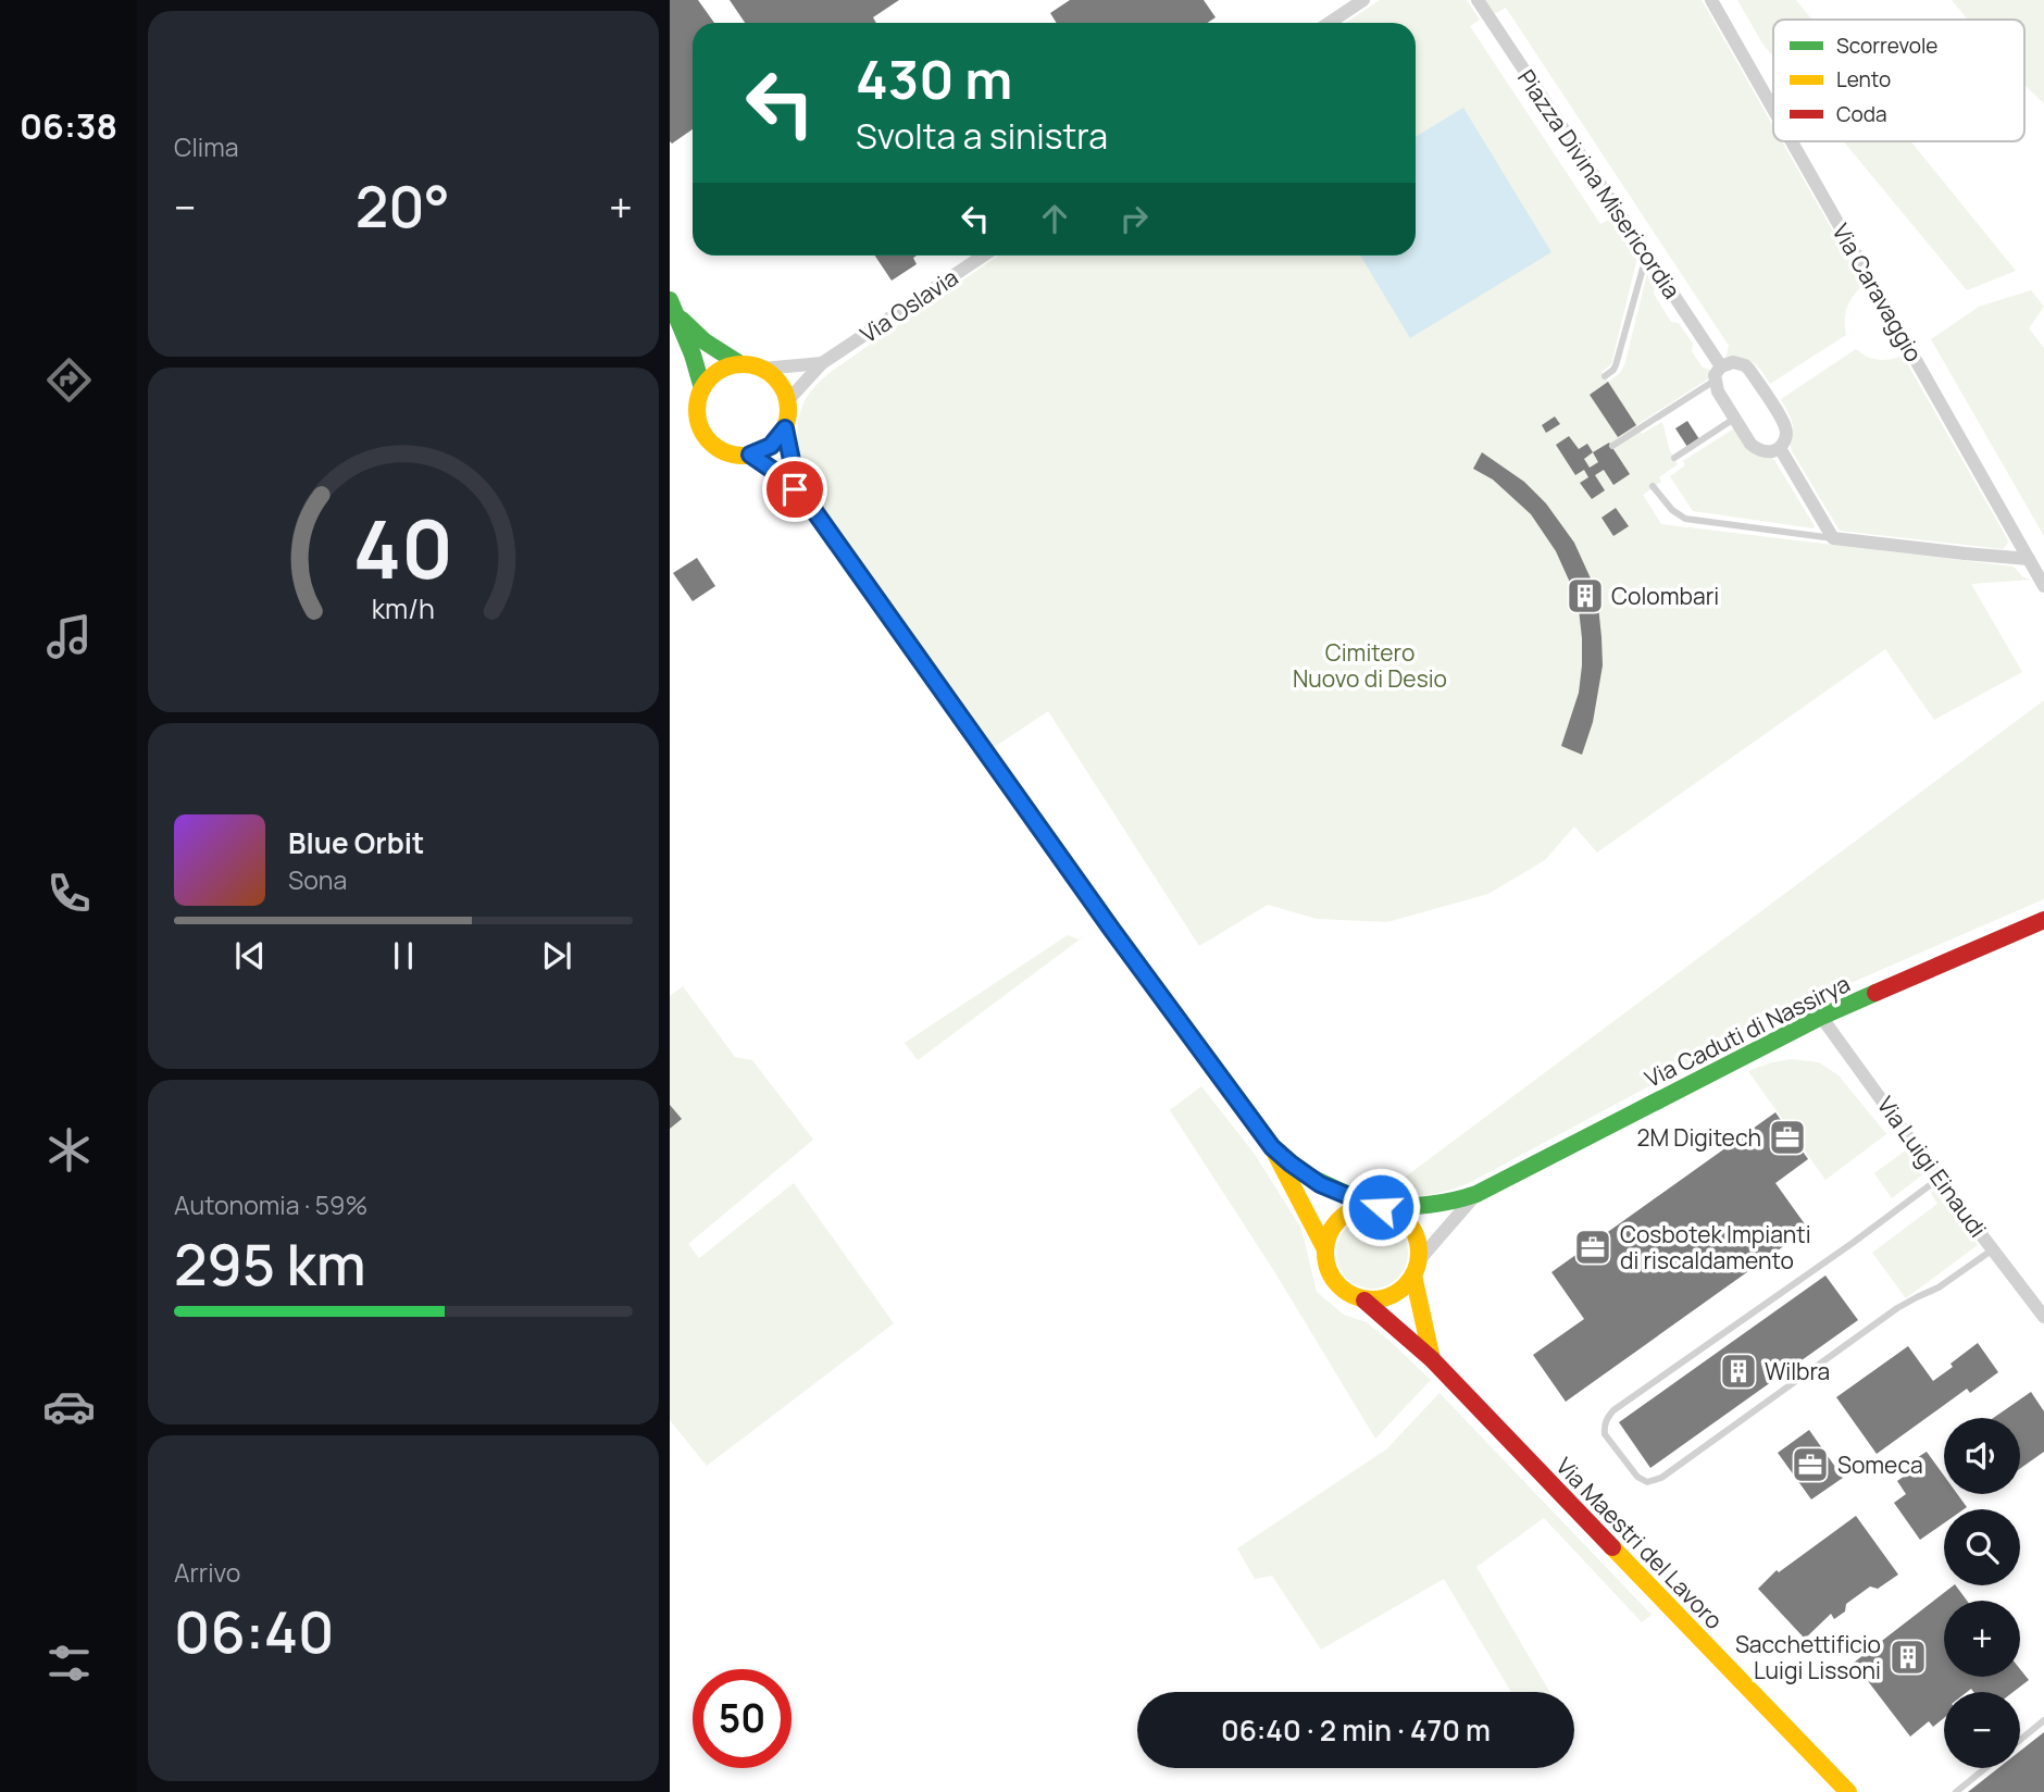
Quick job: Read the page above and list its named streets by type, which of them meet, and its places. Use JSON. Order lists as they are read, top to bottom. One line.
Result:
{"streets":{"main road":["Via Caduti di Nassirya","Via Maestri del Lavoro"],"street":["Piazza Divina Misericordia","Via Caravaggio","Via Oslavia","Via Luigi Einaudi"]},"crossings":[["Via Caduti di Nassirya","Via Luigi Einaudi"],["Via Caduti di Nassirya","Via Maestri del Lavoro"]],"parks":["Cimitero Nuovo di Desio"],"places":{"building":["Colombari","Wilbra","Sacchettificio Luigi Lissoni"],"office":["2M Digitech","Cosbotek Impianti di riscaldamento","Someca"]},"legend":["Scorrevole","Lento","Coda"],"page":{"tabs":"06:38","tile":["Clima",["Autonomia · 59%","295 km"],["Arrivo","06:40"]],"turn":["430 m","Svolta a sinistra"],"heat":["−","20°","+"],"song":["Blue Orbit","Sona"],"map_buttons":["+","−"],"limit":"50","trip":"06:40 · 2 min · 470 m","gauge":["40","km/h"]}}
